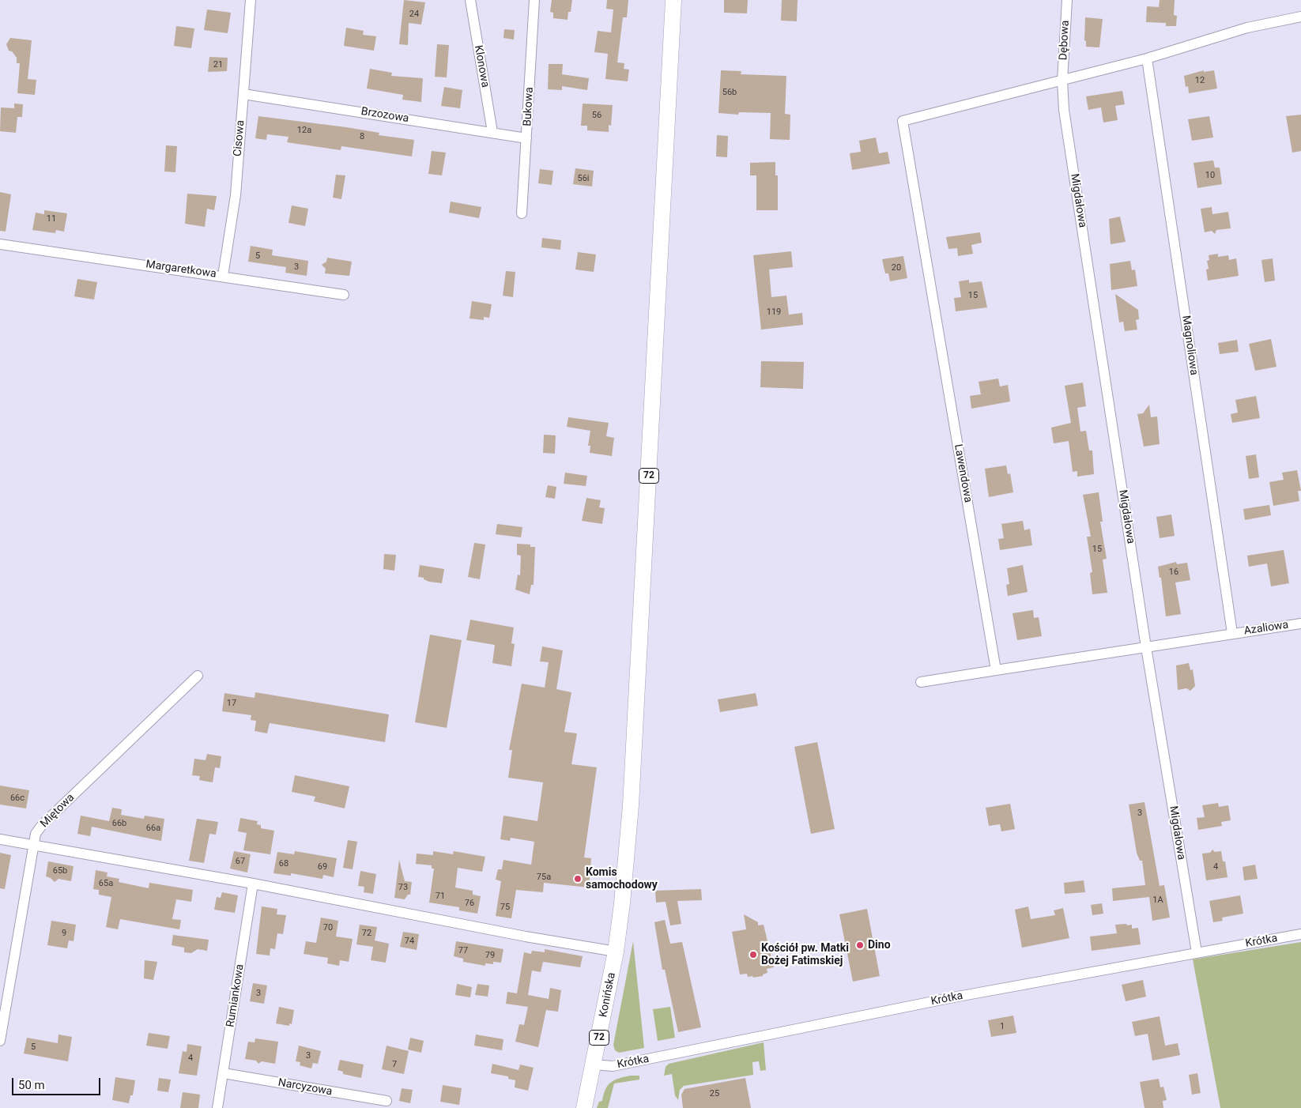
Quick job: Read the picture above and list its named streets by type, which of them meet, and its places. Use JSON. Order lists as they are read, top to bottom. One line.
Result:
{"streets":{"main road":["72","Konińska"],"street":["Dębowa","Klonowa","Bukowa","Brzozowa","Cisowa","Migdałowa","Margaretkowa","Magnoliowa","Lawendowa","Azaliowa","Miętowa","Krótka","Rumiankowa","Narcyzowa"]},"crossings":[["Dębowa","Migdałowa"],["Dębowa","Lawendowa"],["Klonowa","Brzozowa"],["Bukowa","Brzozowa"],["Brzozowa","Cisowa"],["Cisowa","Margaretkowa"],["Migdałowa","Lawendowa"],["Migdałowa","Azaliowa"],["Migdałowa","Krótka"],["Magnoliowa","Azaliowa"],["72","Konińska"],["Krótka","Konińska"],["Rumiankowa","Narcyzowa"]],"places":["Komis samochodowy","Dino","Kościół pw. Matki Bożej Fatimskiej"],"house_numbers":["24","21","12","56b","56","12a","8","10","56i","11","5","3","20","15","119","15","16","17","66c","3","66b","66a","67","68","69","4","65b","75a","65a","73","71","1A","76","75","70","9","72","74","77","79","3","1","5","3","4","7","25"],"scale_bar":"50 m"}
